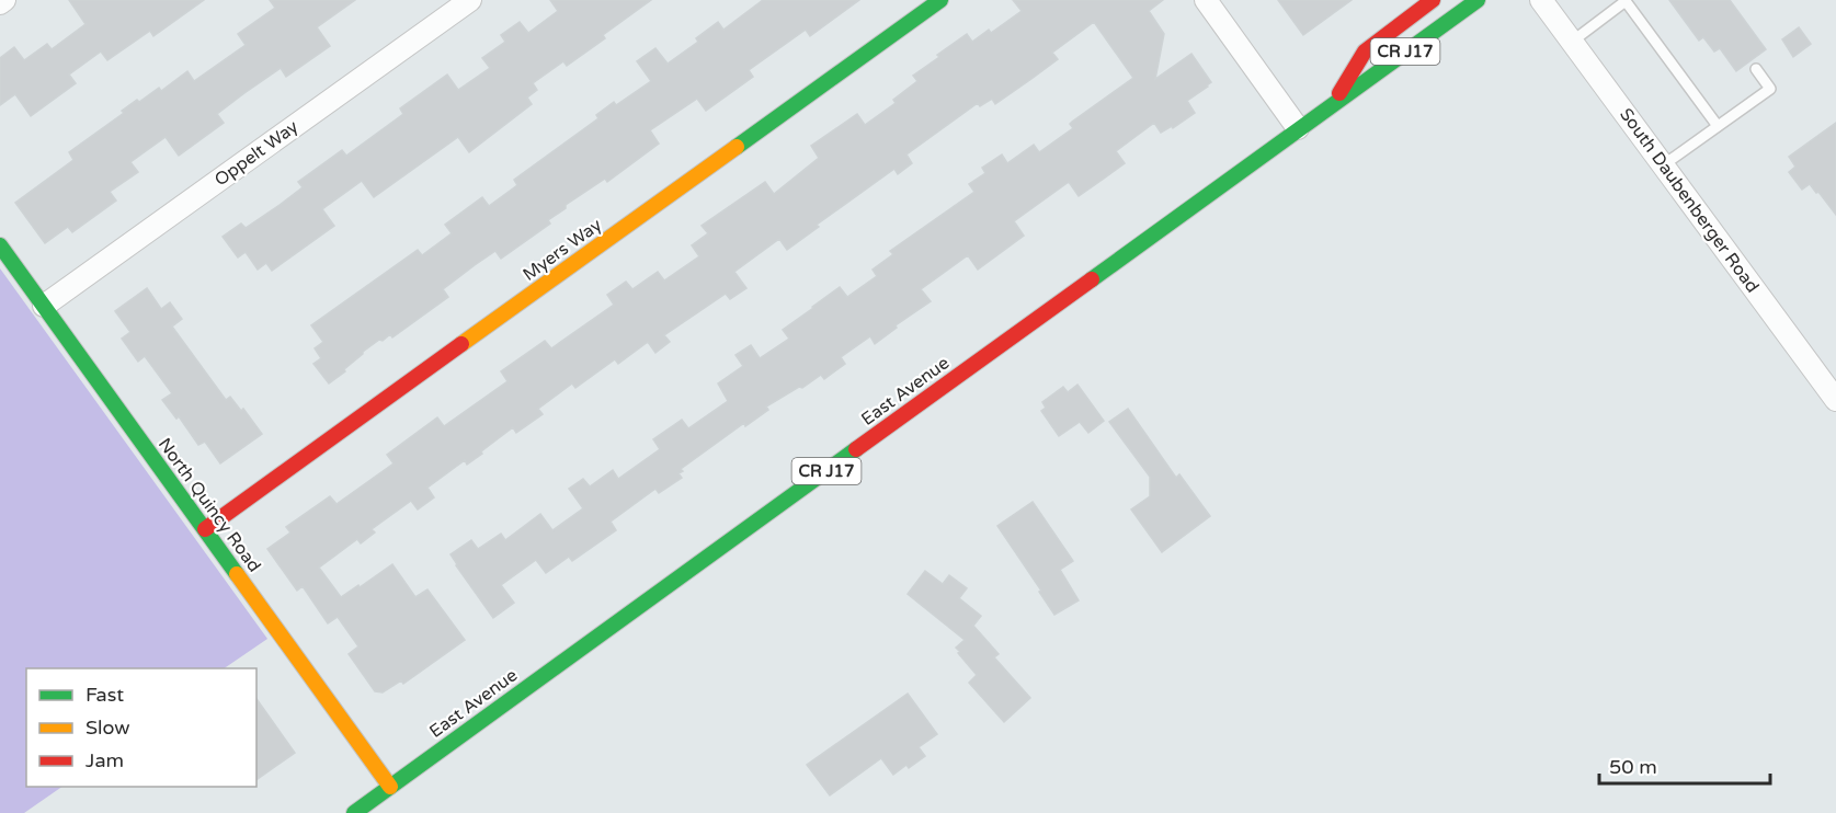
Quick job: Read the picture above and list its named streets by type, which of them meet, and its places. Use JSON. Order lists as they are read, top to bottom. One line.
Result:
{"streets":{"street":["CR J17","Oppelt Way","South Daubenberger Road","Myers Way","East Avenue","North Quincy Road"]},"crossings":[["Oppelt Way","North Quincy Road"],["Myers Way","North Quincy Road"],["East Avenue","North Quincy Road"]],"legend":["Fast","Slow","Jam"],"scale_bar":"50 m"}
